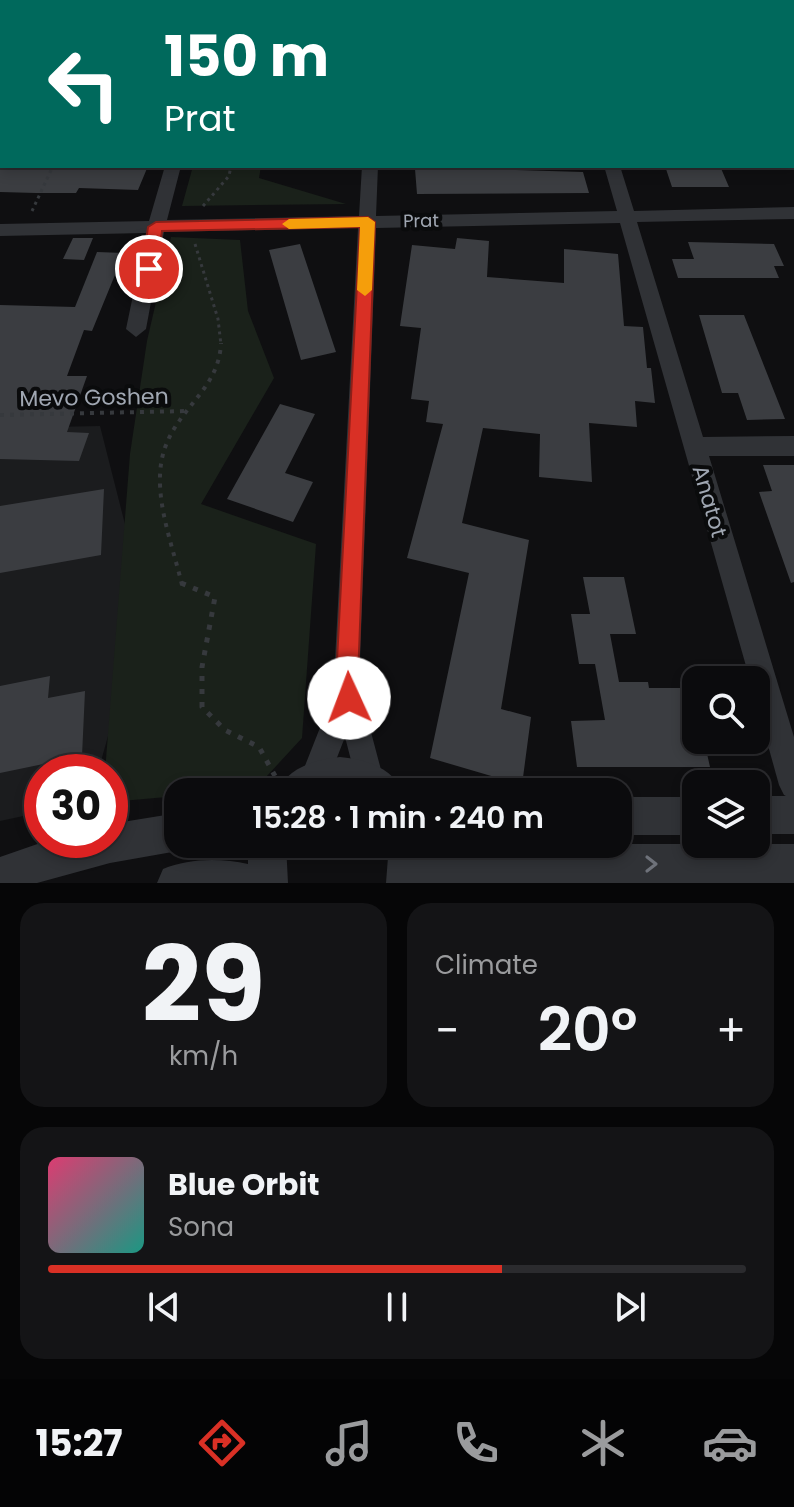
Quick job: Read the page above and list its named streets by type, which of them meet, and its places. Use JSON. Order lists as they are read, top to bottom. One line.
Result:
{"streets":{"street":["Prat","Anatot"],"path":["Mevo Goshen"]},"crossings":[["Prat","Anatot"]],"page":{"turn":["150 m","Prat"],"limit":"30","trip":"15:28 · 1 min · 240 m","tile":[["29","km/h"],"Climate"],"heat":["−","20°","+"],"song":["Blue Orbit","Sona"],"tabs":"15:27"}}
